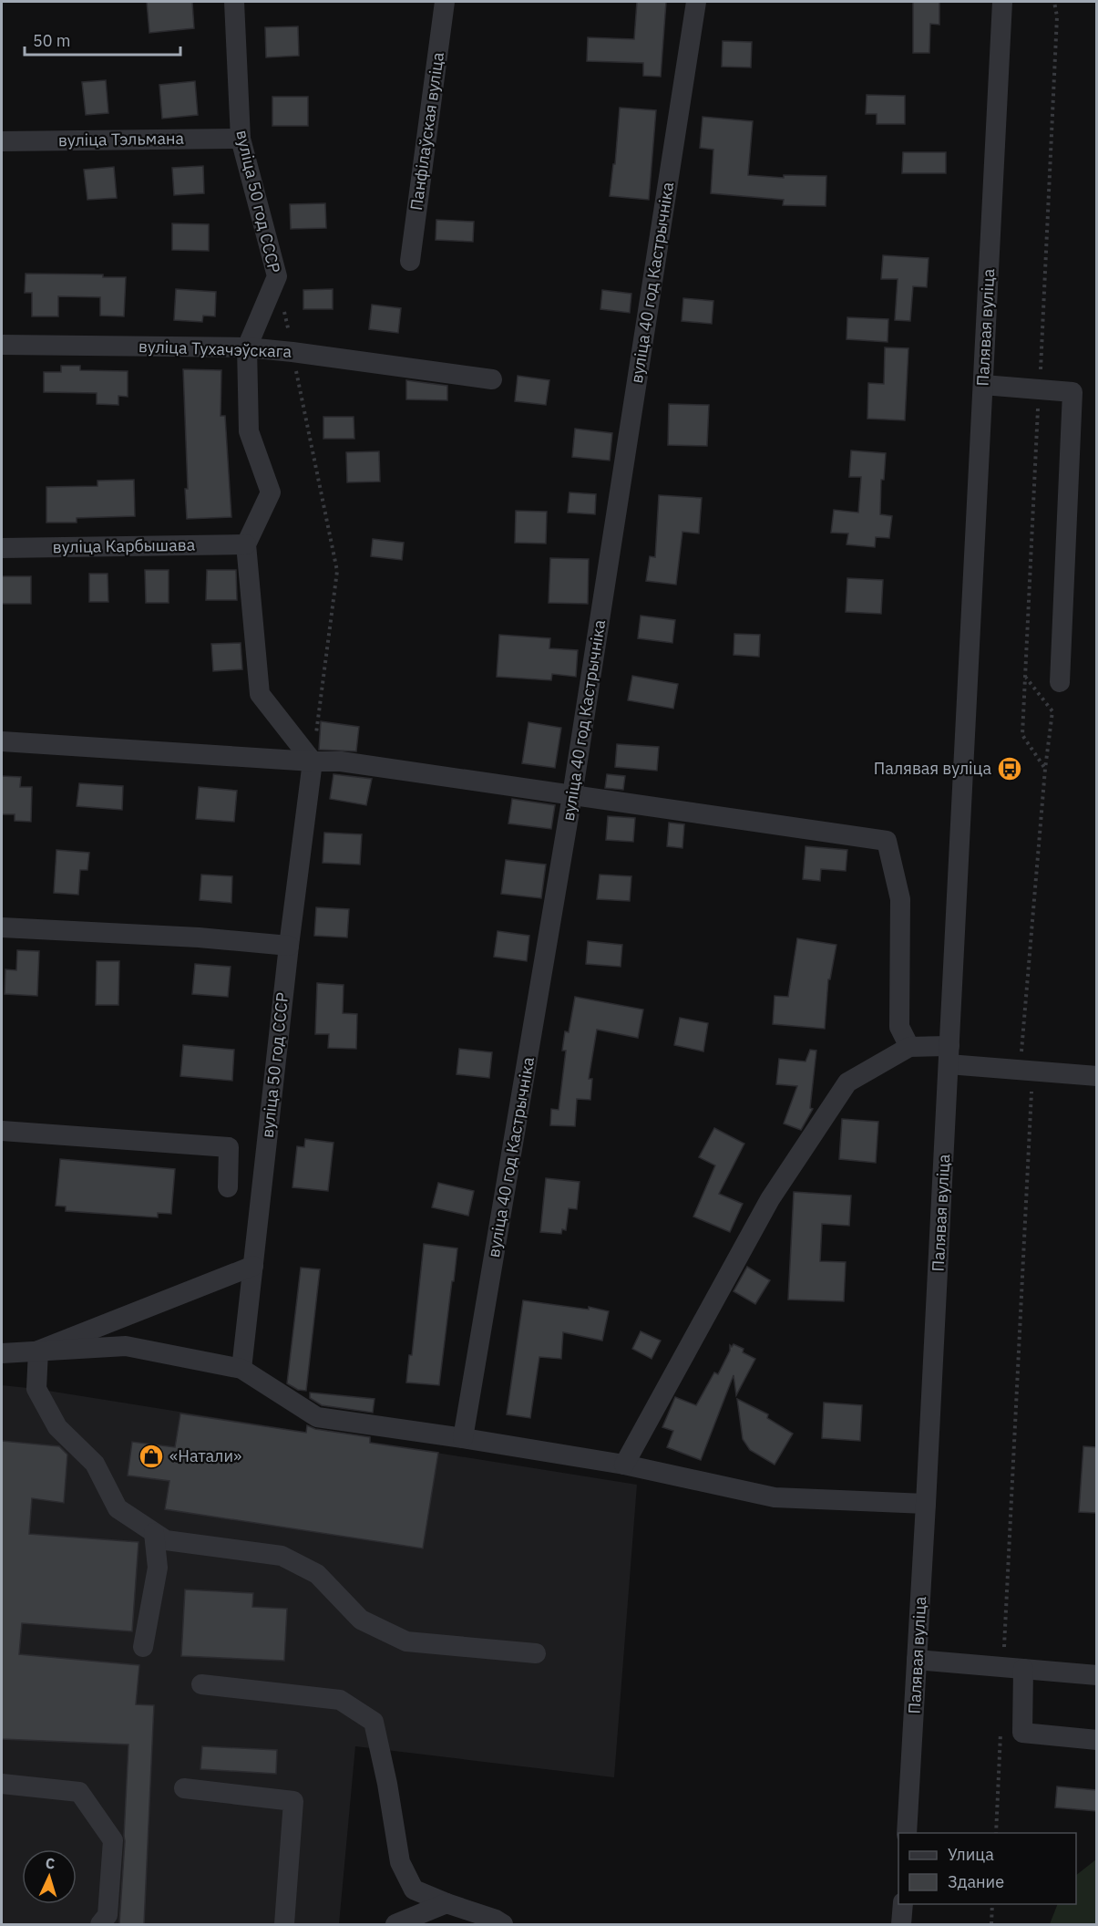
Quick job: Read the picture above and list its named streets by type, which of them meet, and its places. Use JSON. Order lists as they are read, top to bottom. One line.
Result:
{"streets":{"street":["Панфілаўская вуліца","вуліца Тэльмана","вуліца 50 год СССР","вуліца 40 год Кастрычніка","Палявая вуліца","вуліца Тухачэўскага","вуліца Карбышава"]},"crossings":[["вуліца Тэльмана","вуліца 50 год СССР"],["вуліца 50 год СССР","вуліца Тухачэўскага"],["вуліца 50 год СССР","вуліца Карбышава"]],"places":{"bus stop":["Палявая вуліца"],"shop":["«Натали»"]},"legend":["Улица","Здание"],"scale_bar":"50 m","north":"top"}
